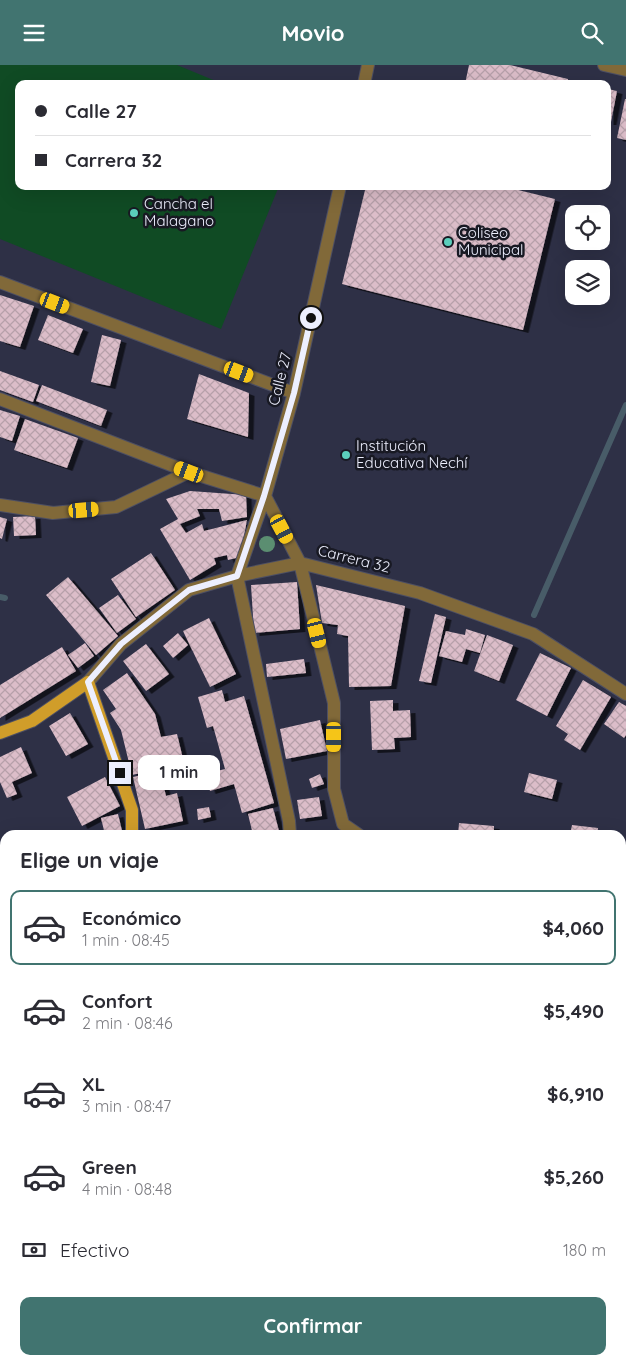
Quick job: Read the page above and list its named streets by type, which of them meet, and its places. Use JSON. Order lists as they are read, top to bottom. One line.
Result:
{"streets":{"main road":["Carrera 32"],"street":["Calle 27"]},"crossings":[["Calle 27","Carrera 32"]],"places":["Cancha el Malagano","Coliseo Municipal","Institución Educativa Nechí"],"page":{"header":"Movio","banner":["Calle 27","Carrera 32"],"bubble":"1 min","heading":"Elige un viaje","list":[{"name":"Económico","note":"1 min · 08:45","value":"$4,060"},{"name":"Confort","note":"2 min · 08:46","value":"$5,490"},{"name":"XL","note":"3 min · 08:47","value":"$6,910"},{"name":"Green","note":"4 min · 08:48","value":"$5,260"}],"pay":["Efectivo","180 m"],"buttons":"Confirmar"}}
